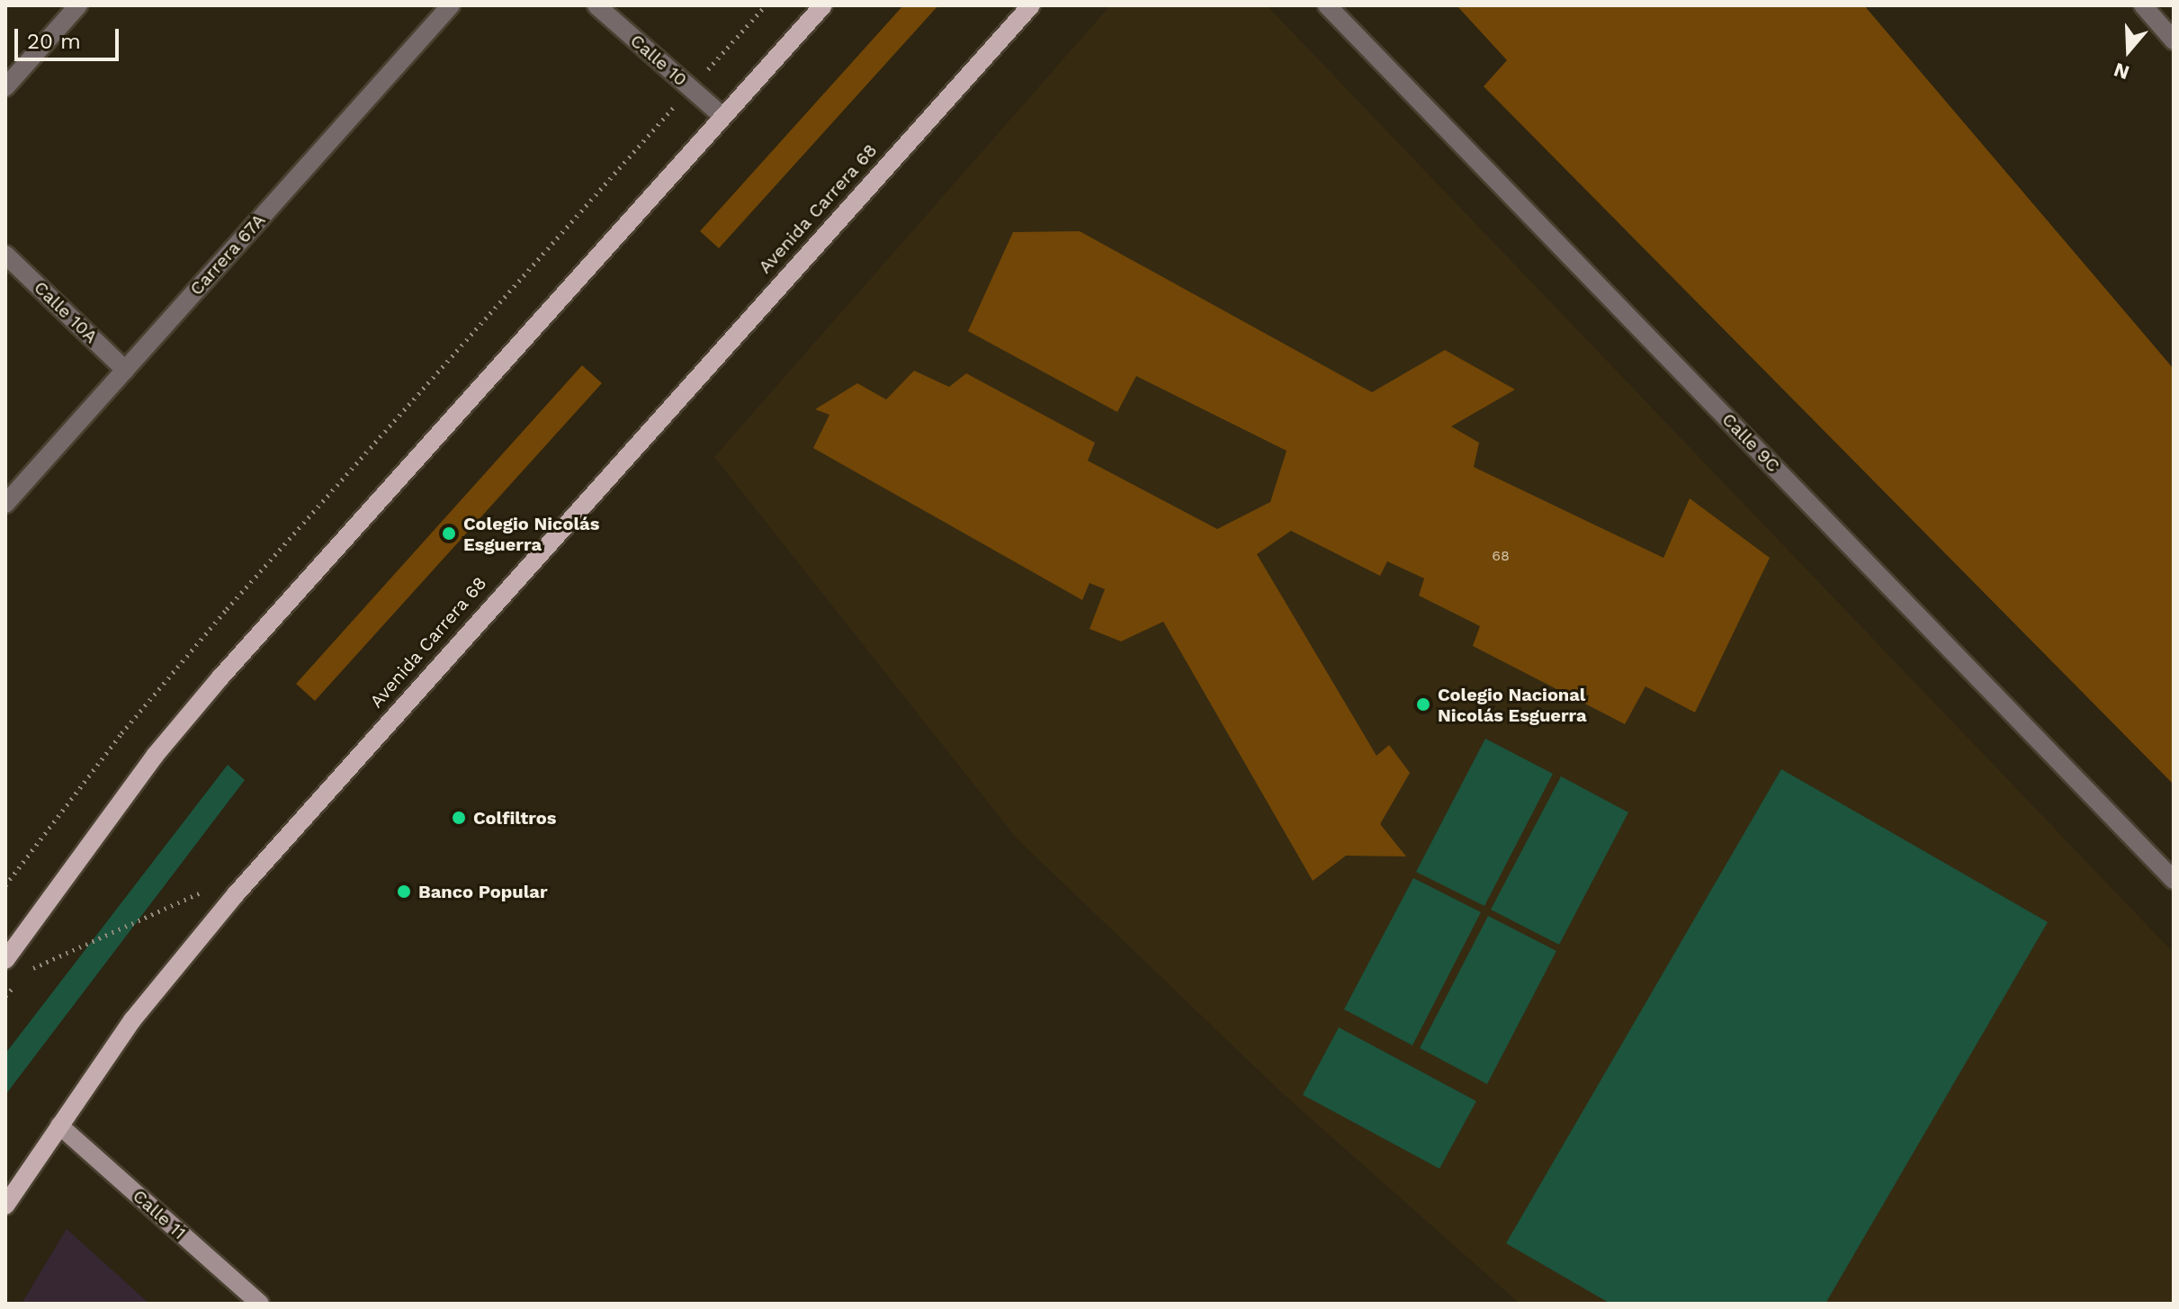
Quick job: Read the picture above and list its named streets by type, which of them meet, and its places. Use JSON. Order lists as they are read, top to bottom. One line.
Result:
{"streets":{"main road":["Avenida Carrera 68"],"street":["Calle 10","Carrera 67A","Calle 10A","Calle 9C","Calle 11"]},"crossings":[["Avenida Carrera 68","Calle 11"],["Carrera 67A","Calle 10A"]],"places":["Colegio Nicolás Esguerra","Colegio Nacional Nicolás Esguerra","Colfiltros","Banco Popular"],"house_numbers":["68"],"scale_bar":"20 m","north":"bottom"}
